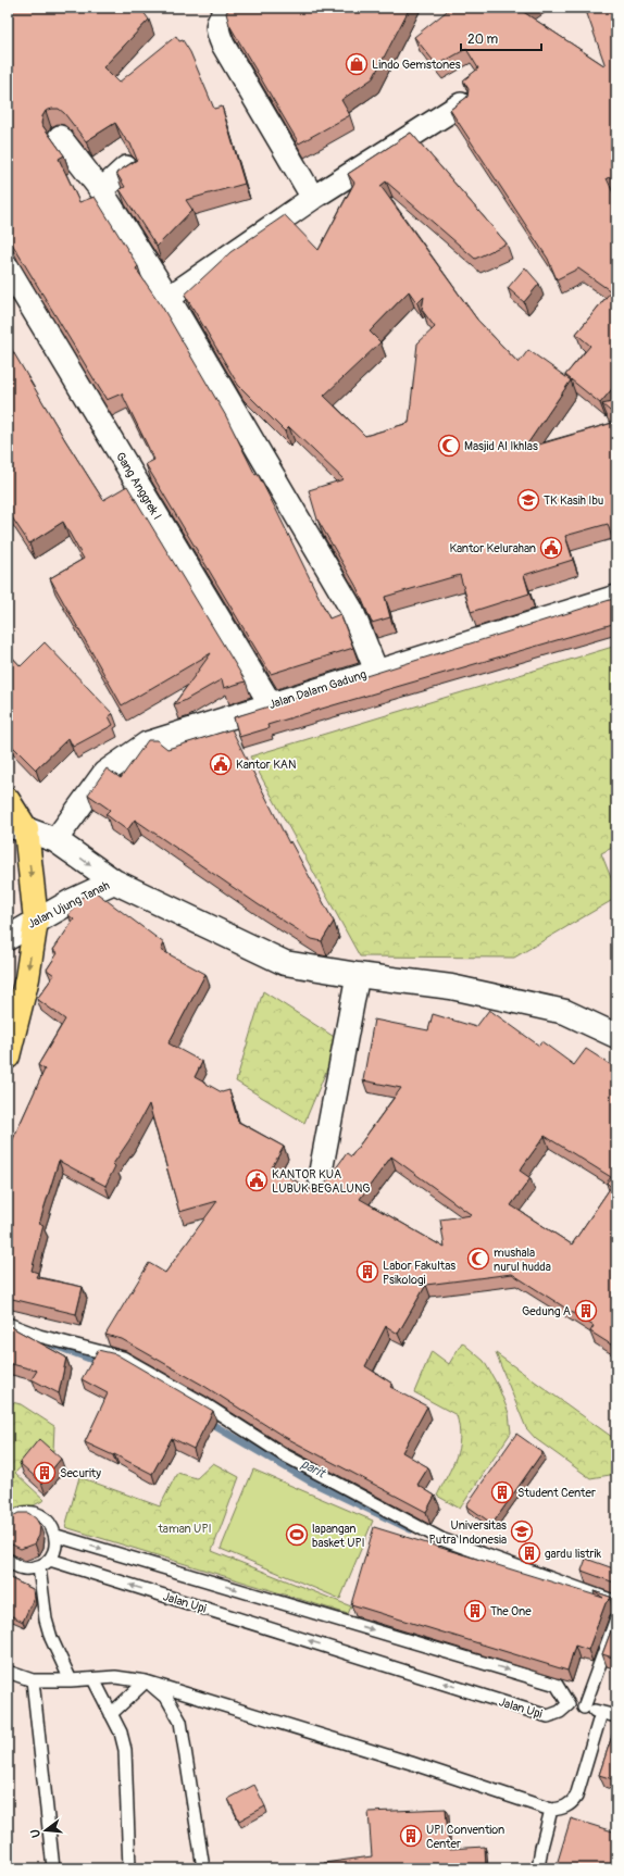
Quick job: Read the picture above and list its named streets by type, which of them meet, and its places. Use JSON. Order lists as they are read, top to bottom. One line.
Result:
{"streets":{"main road":["Jalan Ujung Tanah"],"street":["Gang Anggrek I","Jalan Dalam Gadung"],"lane":["Jalan Upi"]},"crossings":[["Gang Anggrek I","Jalan Dalam Gadung"],["Jalan Dalam Gadung","Jalan Ujung Tanah"]],"water":["parit"],"parks":["taman UPI"],"places":{"shop":["Lindo Gemstones"],"mosque":["Masjid Al Ikhlas","mushala nurul hudda"],"school or university":["TK Kasih Ibu","Universitas Putra Indonesia"],"public building":["Kantor Kelurahan","Kantor KAN","KANTOR KUA LUBUK BEGALUNG"],"building":["Labor Fakultas Psikologi","Gedung A","Security","Student Center","gardu listrik","The One","UPI Convention Center"],"sports":["lapangan basket UPI"]},"scale_bar":"20 m","north":"left"}
